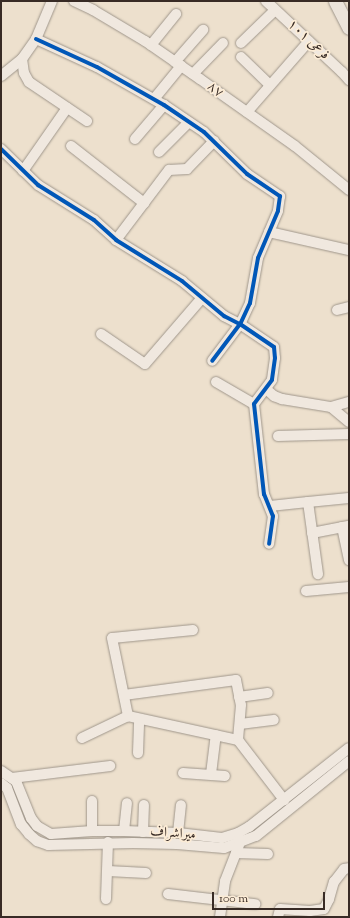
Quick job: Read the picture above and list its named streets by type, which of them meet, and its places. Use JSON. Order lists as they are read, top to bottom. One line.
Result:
{"streets":{"street":["فرعی ۱۰۱","۸۷","میراشراف"]},"scale_bar":"100 m"}
